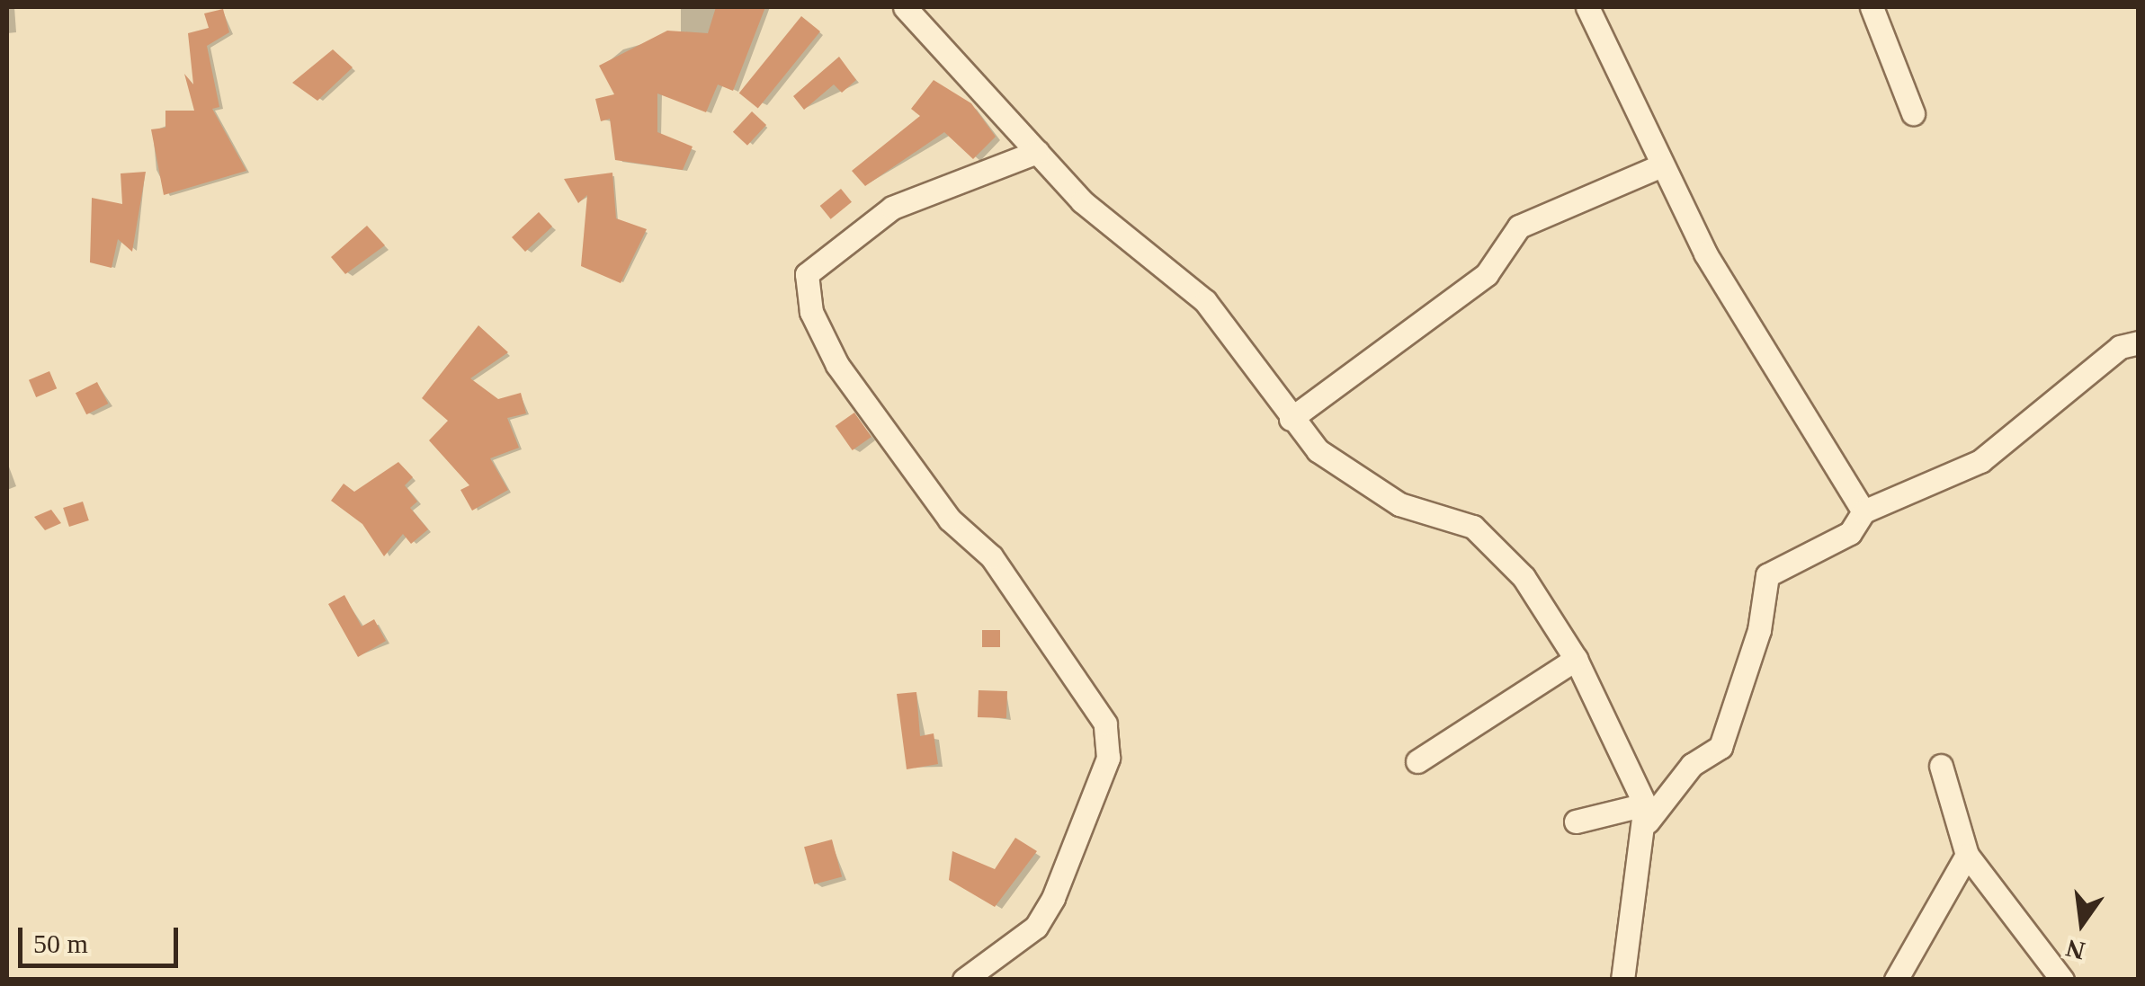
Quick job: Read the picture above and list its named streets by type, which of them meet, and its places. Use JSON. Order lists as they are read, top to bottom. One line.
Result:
{"scale_bar":"50 m","north":"bottom"}
